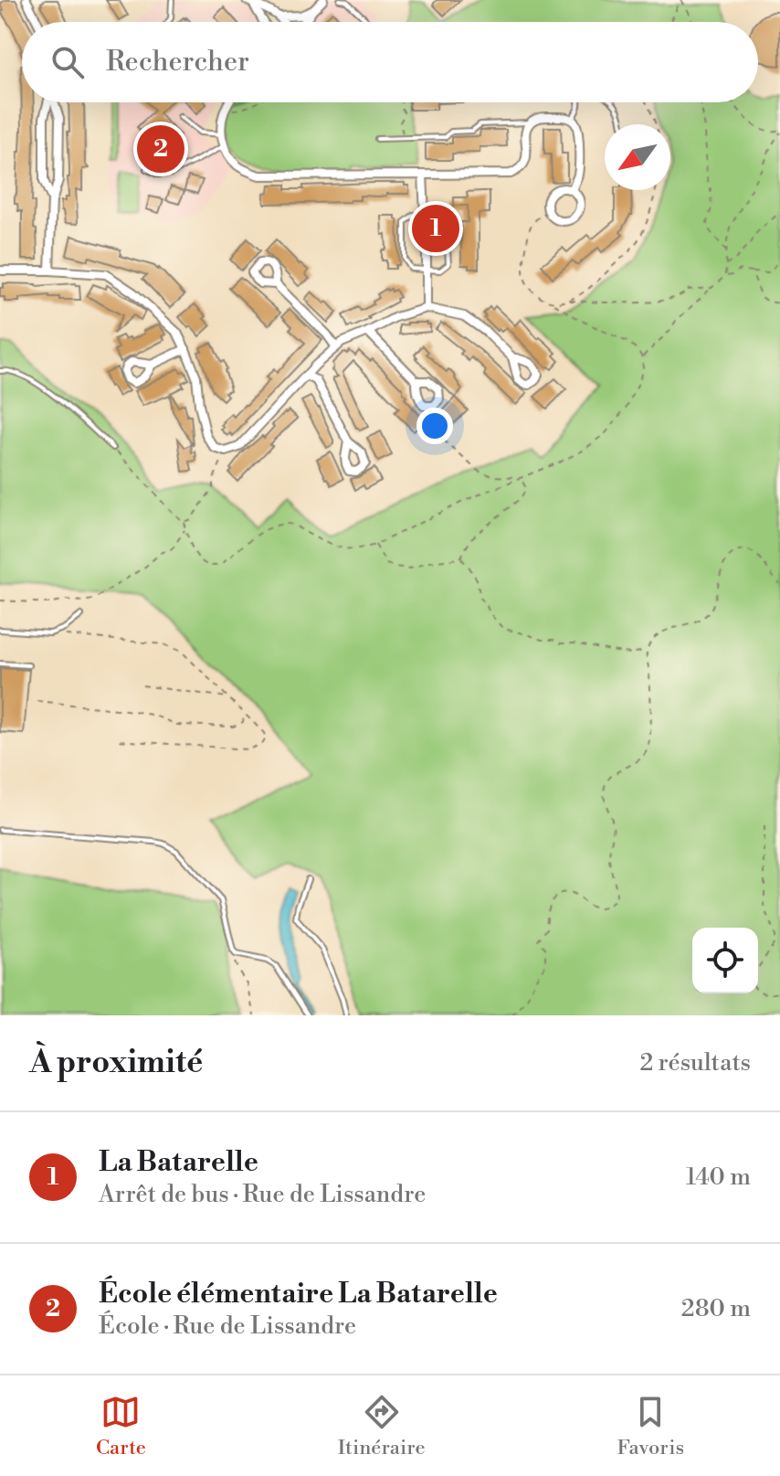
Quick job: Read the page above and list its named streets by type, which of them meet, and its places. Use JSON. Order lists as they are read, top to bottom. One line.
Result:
{"north":"bottom left","page":{"search":"Rechercher","pins":["2","1"],"heading":["À proximité","2 résultats"],"list":[{"mark":"1","name":"La Batarelle","note":"Arrêt de bus · Rue de Lissandre","value":"140 m"},{"mark":"2","name":"École élémentaire La Batarelle","note":"École · Rue de Lissandre","value":"280 m"}],"nav":["Carte","Itinéraire","Favoris"]}}
